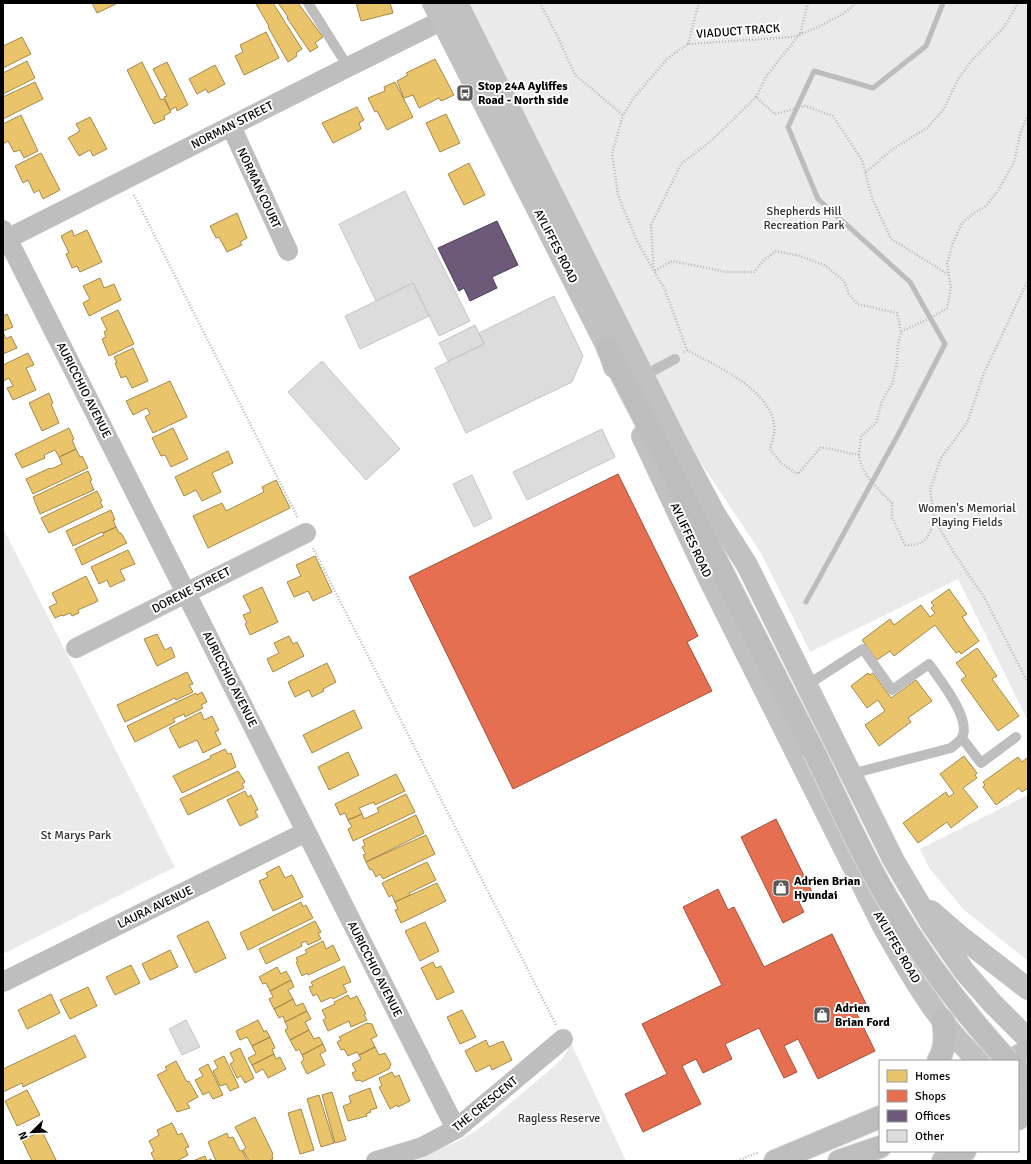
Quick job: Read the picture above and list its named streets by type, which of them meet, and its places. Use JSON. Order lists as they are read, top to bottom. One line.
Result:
{"streets":{"main road":["AYLIFFES ROAD"],"street":["NORMAN STREET","NORMAN COURT","AURICCHIO AVENUE","DORENE STREET","LAURA AVENUE","THE CRESCENT"],"path":["VIADUCT TRACK"]},"crossings":[["NORMAN STREET","NORMAN COURT"],["NORMAN STREET","AYLIFFES ROAD"],["NORMAN STREET","AURICCHIO AVENUE"],["AURICCHIO AVENUE","DORENE STREET"],["AURICCHIO AVENUE","LAURA AVENUE"],["AURICCHIO AVENUE","THE CRESCENT"]],"parks":["Shepherds Hill Recreation Park","Women's Memorial Playing Fields","St Marys Park","Ragless Reserve"],"places":{"bus stop":["Stop 24A Ayliffes Road - North side"],"shop":["Adrien Brian Hyundai","Adrien Brian Ford"]},"legend":["Homes","Shops","Offices","Other"],"north":"bottom left"}
